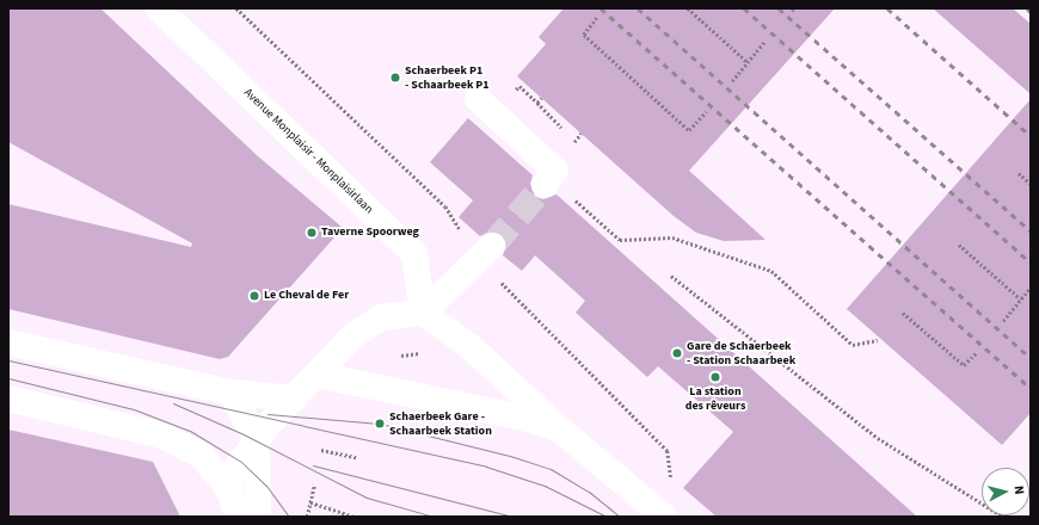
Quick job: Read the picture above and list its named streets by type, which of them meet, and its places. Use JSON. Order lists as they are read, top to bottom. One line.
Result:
{"streets":{"street":["Avenue Monplaisir - Monplaisirlaan"]},"places":["Schaerbeek P1 - Schaarbeek P1","Taverne Spoorweg","Le Cheval de Fer","Gare de Schaerbeek - Station Schaarbeek","La station des rêveurs","Schaerbeek Gare - Schaarbeek Station"],"north":"right"}
